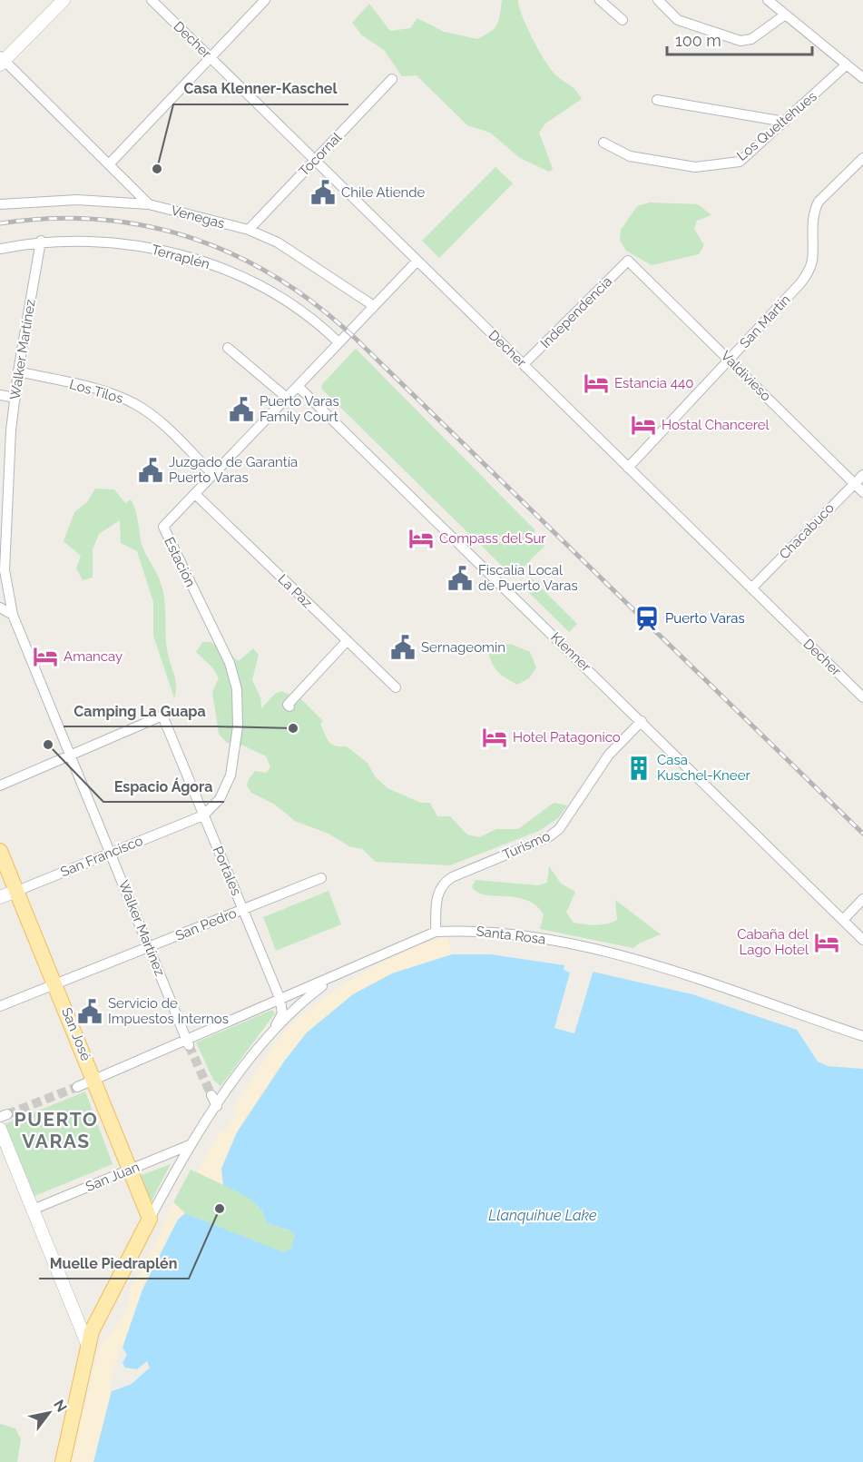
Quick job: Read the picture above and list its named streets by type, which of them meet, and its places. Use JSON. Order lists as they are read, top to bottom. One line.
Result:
{"streets":{"main road":["San José"],"street":["Decher","Los Queltehues","Tocornal","Venegas","Terraplén","Independencia","San Martín","Walker Martínez","Valdivieso","Los Tilos","Chacabuco","Estación","La Paz","Klenner","Turismo","San Francisco","Portales","San Pedro","Santa Rosa","San Juan"]},"crossings":[["Decher","Tocornal"],["Decher","Independencia"],["Decher","San Martín"],["Decher","Chacabuco"],["Decher","Estación"],["Tocornal","Venegas"],["Venegas","Estación"],["Terraplén","Walker Martínez"],["Terraplén","Estación"],["Independencia","Valdivieso"],["San Martín","Valdivieso"],["Walker Martínez","Los Tilos"],["Walker Martínez","San Francisco"],["Walker Martínez","Portales"],["Walker Martínez","San Pedro"],["Walker Martínez","Santa Rosa"],["Valdivieso","Chacabuco"],["Los Tilos","Estación"],["Estación","La Paz"],["Estación","Klenner"],["Estación","San Francisco"],["Estación","Portales"],["Klenner","Turismo"],["Turismo","Santa Rosa"],["San Francisco","Portales"],["San Francisco","San José"],["Portales","San Pedro"],["Portales","Santa Rosa"],["San Pedro","San José"],["Santa Rosa","San José"],["San José","San Juan"]],"districts":["PUERTO VARAS"],"water":["Llanquihue Lake"],"places":{"other":["Casa Klenner-Kaschel","Camping La Guapa","Espacio Ágora","Muelle Piedraplén"],"public building":["Chile Atiende","Puerto Varas Family Court","Juzgado de Garantía Puerto Varas","Fiscalía Local de Puerto Varas","Sernageomin","Servicio de Impuestos Internos"],"hotel":["Estancia 440","Hostal Chancerel","Compass del Sur","Amancay","Hotel Patagonico","Cabaña del Lago Hotel"],"station":["Puerto Varas"],"building":["Casa Kuschel-Kneer"]},"scale_bar":"100 m","north":"top right"}
